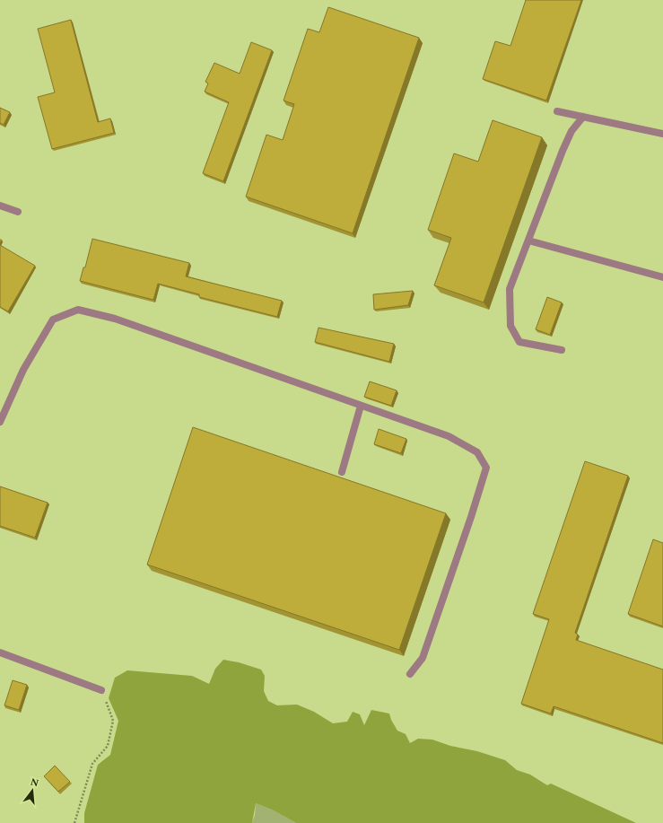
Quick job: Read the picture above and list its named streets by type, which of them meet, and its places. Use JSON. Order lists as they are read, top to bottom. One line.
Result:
{"north":"top"}
